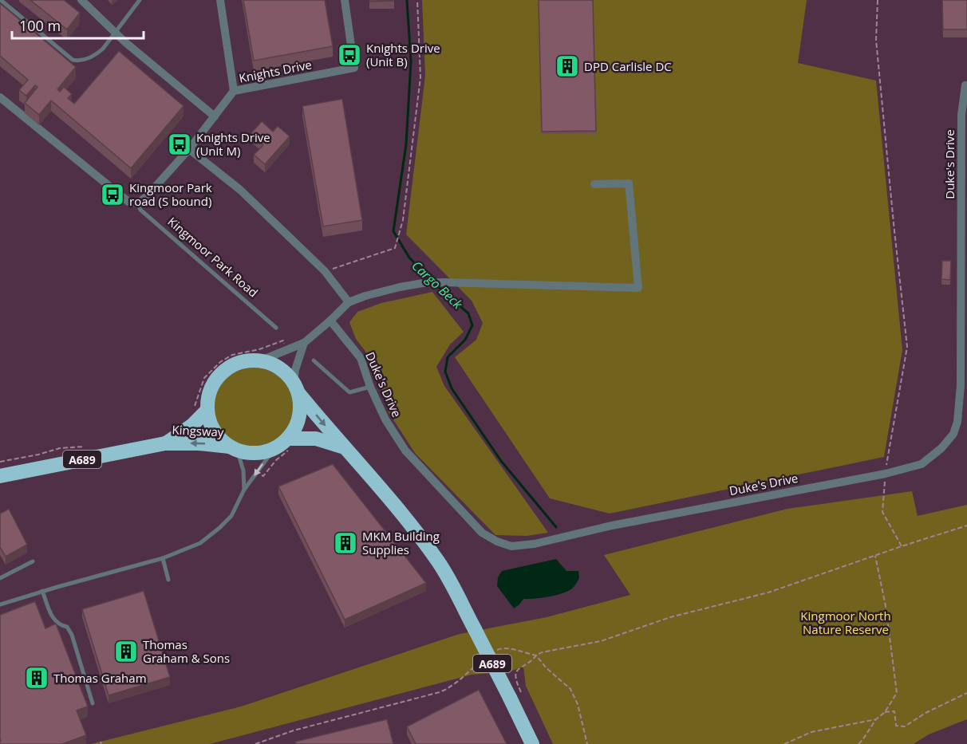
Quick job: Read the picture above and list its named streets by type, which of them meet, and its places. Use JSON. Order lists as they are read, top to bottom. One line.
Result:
{"streets":{"highway":["Kingsway","A689"],"street":["Knights Drive","Duke's Drive","Kingmoor Park Road"]},"crossings":[["Knights Drive","Kingmoor Park Road"],["Kingsway","A689"]],"water":["Cargo Beck"],"parks":["Kingmoor North Nature Reserve"],"places":{"bus stop":["Knights Drive (Unit B)","Knights Drive (Unit M)","Kingmoor Park road (S bound)"],"building":["DPD Carlisle DC","MKM Building Supplies","Thomas Graham & Sons","Thomas Graham"]},"scale_bar":"100 m"}
